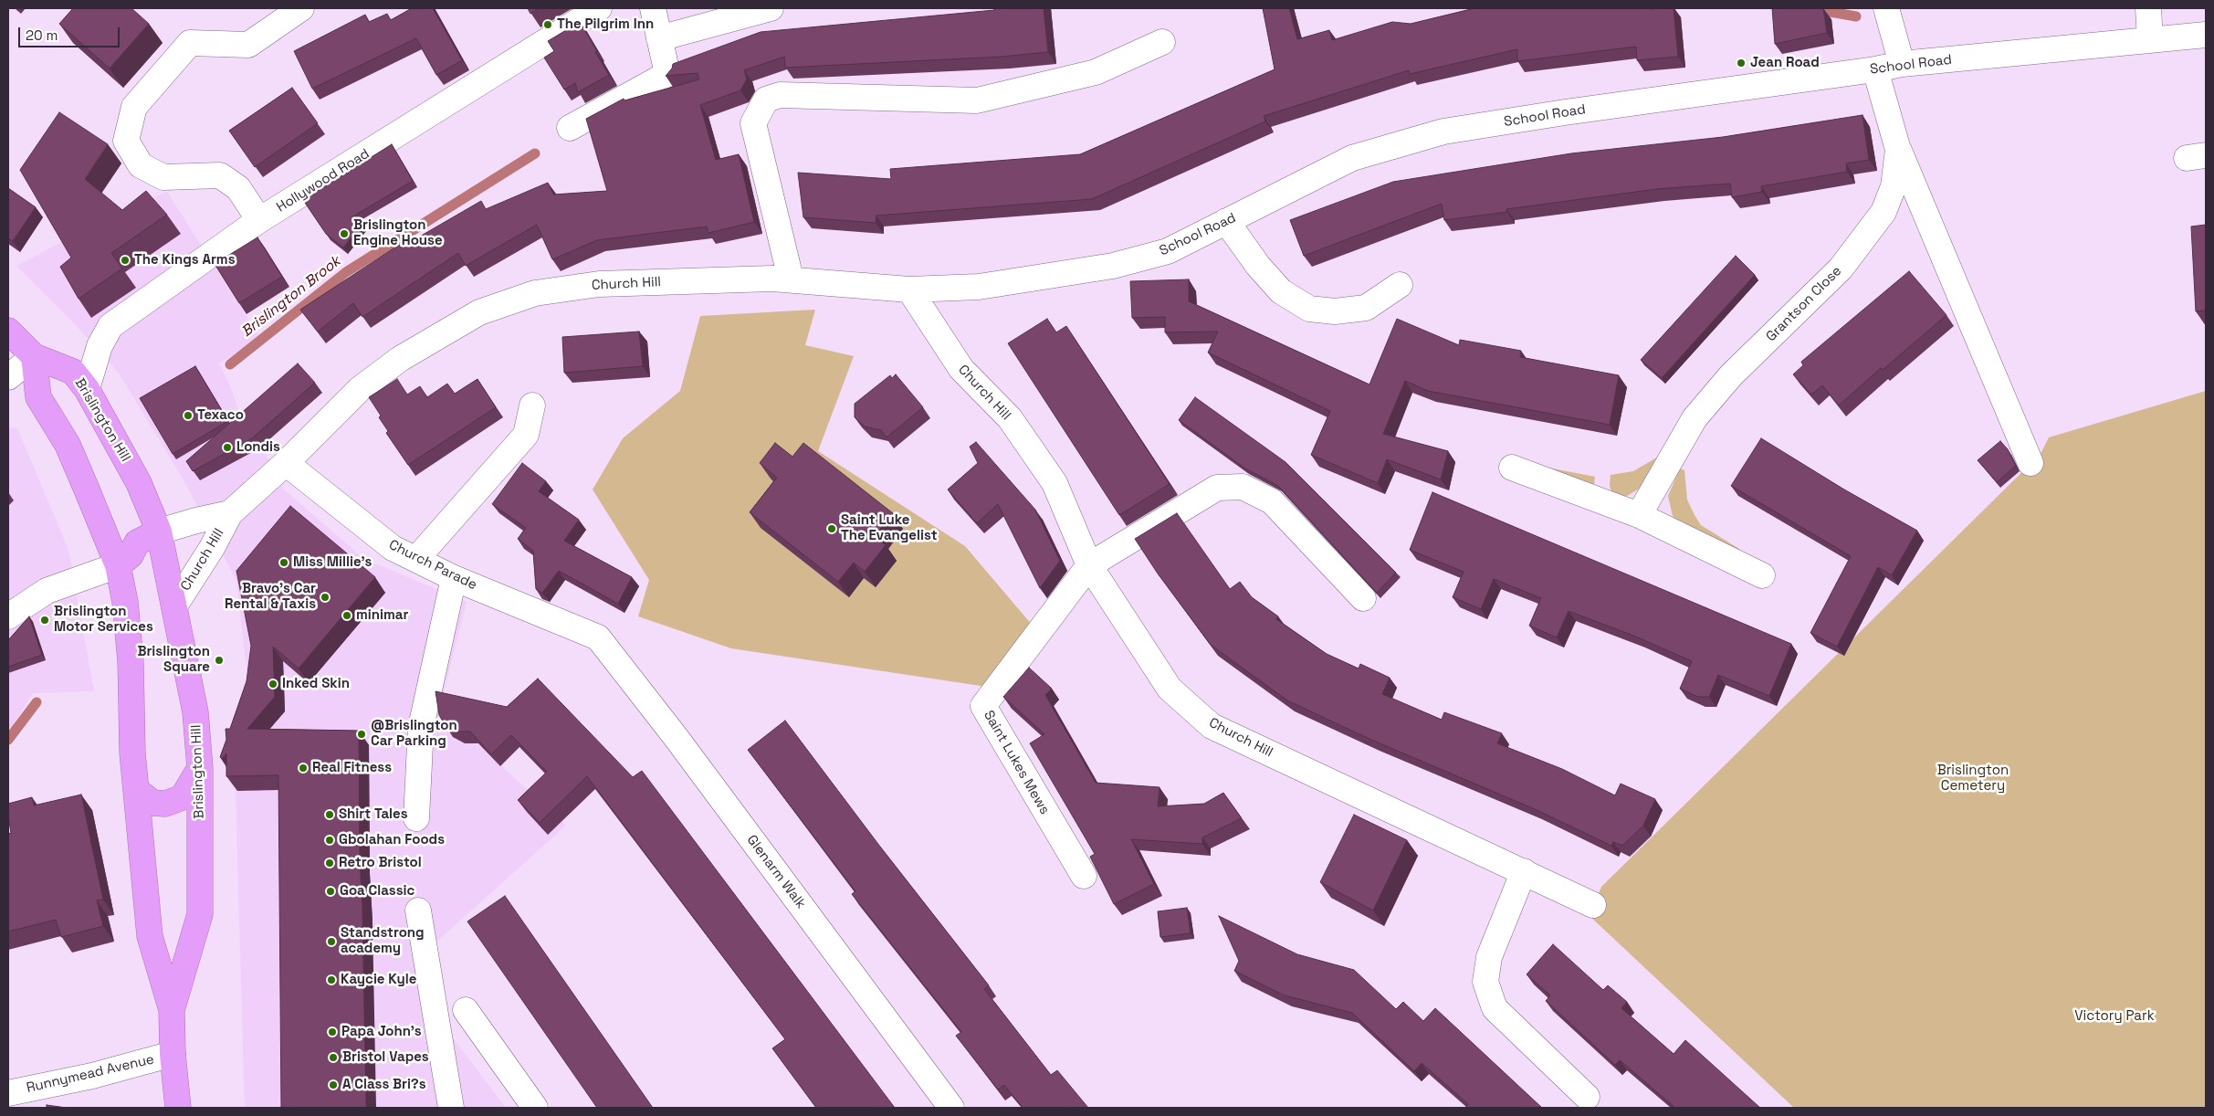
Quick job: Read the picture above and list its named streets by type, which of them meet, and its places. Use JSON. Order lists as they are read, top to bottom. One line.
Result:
{"streets":{"highway":["Brislington Hill"],"street":["School Road","Hollywood Road","Church Hill","Grantson Close","Church Parade","Saint Lukes Mews","Glenarm Walk","Runnymead Avenue"]},"crossings":[["School Road","Church Hill"],["School Road","Grantson Close"],["Hollywood Road","Brislington Hill"],["Church Hill","Brislington Hill"],["Church Hill","Church Parade"],["Church Hill","Saint Lukes Mews"],["Brislington Hill","Runnymead Avenue"],["Church Parade","Glenarm Walk"]],"water":["Brislington Brook"],"parks":["Brislington Cemetery","Victory Park"],"places":["The Pilgrim Inn","Jean Road","Brislington Engine House","The Kings Arms","Texaco","Londis","Saint Luke The Evangelist","Miss Millie's","Bravo's Car Rental & Taxis","minimar","Brislington Motor Services","Brislington Square","Inked Skin","@Brislington Car Parking","Real Fitness","Shirt Tales","Gbolahan Foods","Retro Bristol","Goa Classic","Standstrong academy","Kaycie Kyle","Papa John's","Bristol Vapes","A Class Bri?s"],"scale_bar":"20 m"}
